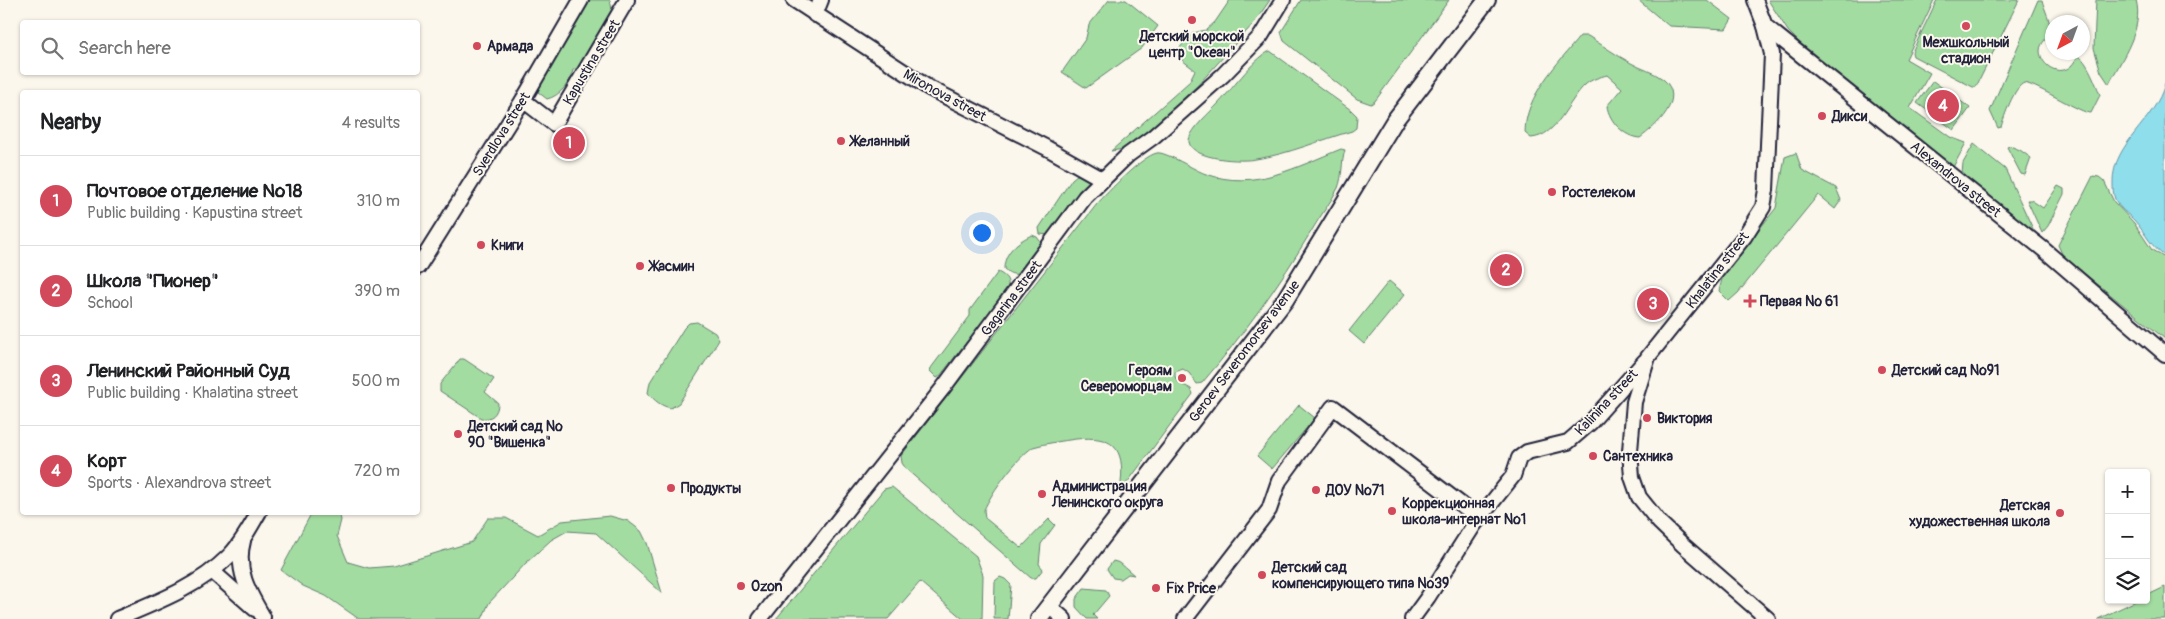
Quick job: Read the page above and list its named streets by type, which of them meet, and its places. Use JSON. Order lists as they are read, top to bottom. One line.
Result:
{"streets":{"main road":["Geroev Severomorsev avenue"],"street":["Kapustina street","Mironova street","Sverdlova street","Alexandrova street","Khalatina street","Gagarina street","Kalinina street"]},"crossings":[["Kapustina street","Sverdlova street"],["Mironova street","Gagarina street"],["Alexandrova street","Khalatina street"],["Khalatina street","Kalinina street"]],"places":{"other":["Детский морской центр \"Океан\"","Межшкольный стадион","Армада","Дикси","Желанный","Ростелеком","Книги","Жасмин","Детский сад №91","Героям Cевероморцам","Виктория","Детский сад № 90 \"Вишенка\"","Сантехника","Продукты","ДОУ №71","Администрация Ленинского округа","Коррекционная школа-интернат №1","Детская художественная школа","Детский сад компенсирующего типа №39","Ozon","Fix Price"],"health":["Первая № 61"]},"north":"bottom left","page":{"search":"Search here","pins":["4","1","2","3"],"heading":["Nearby","4 results"],"list":[{"mark":"1","name":"Почтовое отделение №18","note":"Public building · Kapustina street","value":"310 m"},{"mark":"2","name":"Школа \"Пионер\"","note":"School","value":"390 m"},{"mark":"3","name":"Ленинский Районный Суд","note":"Public building · Khalatina street","value":"500 m"},{"mark":"4","name":"Корт","note":"Sports · Alexandrova street","value":"720 m"}],"map_buttons":["+","−"]}}
